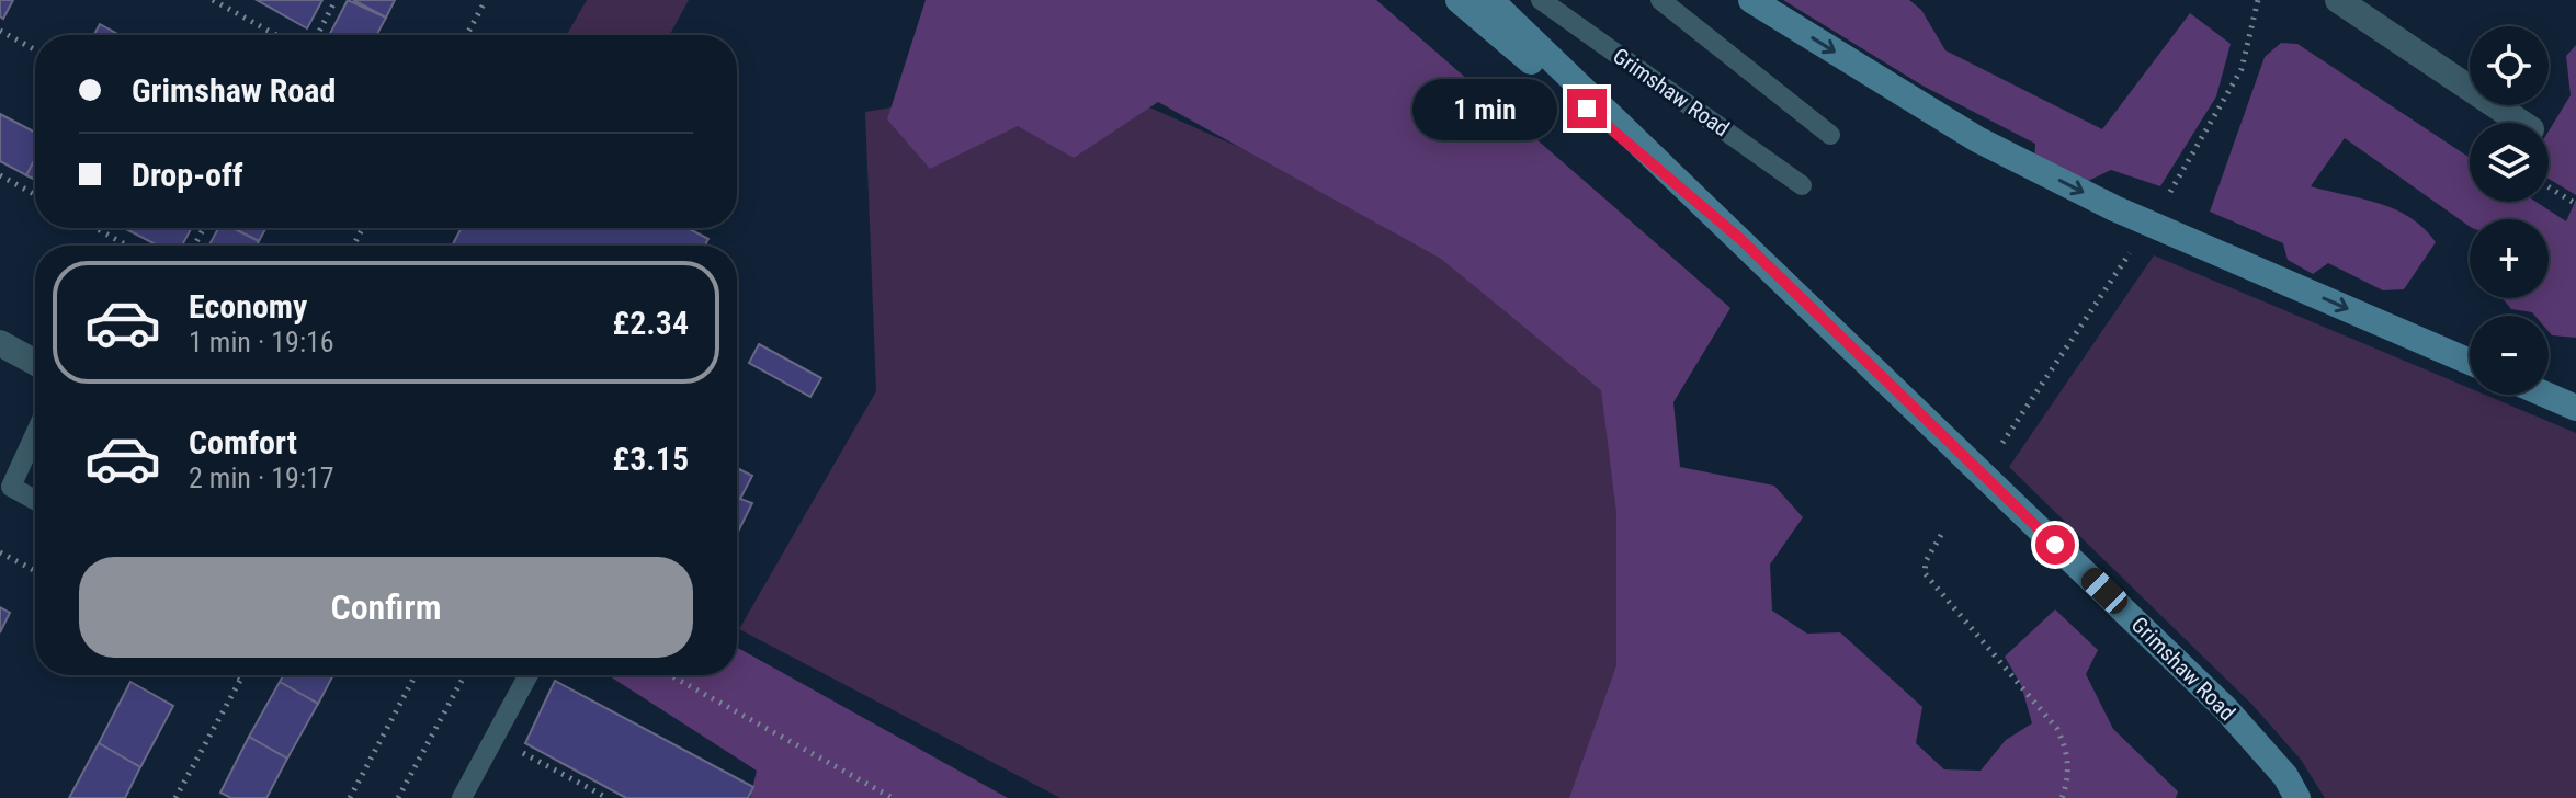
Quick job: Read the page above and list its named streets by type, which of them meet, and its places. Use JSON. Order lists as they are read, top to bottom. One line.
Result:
{"streets":{"main road":["Grimshaw Road"]},"page":{"map_buttons":["+","−"],"banner":["Grimshaw Road","Drop-off"],"bubble":"1 min","list":[{"name":"Economy","note":"1 min · 19:16","value":"£2.34"},{"name":"Comfort","note":"2 min · 19:17","value":"£3.15"}],"buttons":"Confirm"}}
